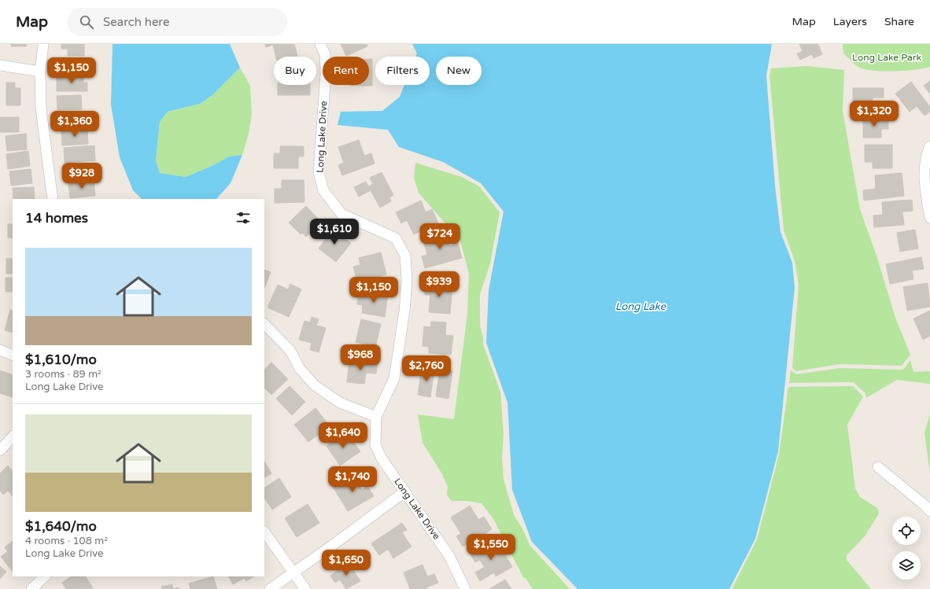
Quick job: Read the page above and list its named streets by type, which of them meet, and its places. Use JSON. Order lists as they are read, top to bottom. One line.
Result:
{"streets":{"street":["Long Lake Drive"]},"water":["Long Lake"],"parks":["Long Lake Park"],"page":{"header":"Map","search":"Search here","nav":["Map","Layers","Share"],"chip":["Buy","Rent","Filters","New"],"price":["$1,150","$1,320","$1,360","$928","$1,610","$724","$939","$1,150","$968","$2,760","$1,640","$1,740","$1,550","$1,650"],"heading":"14 homes","list":[{"name":"$1,610/mo","note":"3 rooms · 89 m² · Long Lake Drive"},{"name":"$1,640/mo","note":"4 rooms · 108 m² · Long Lake Drive"}]}}
